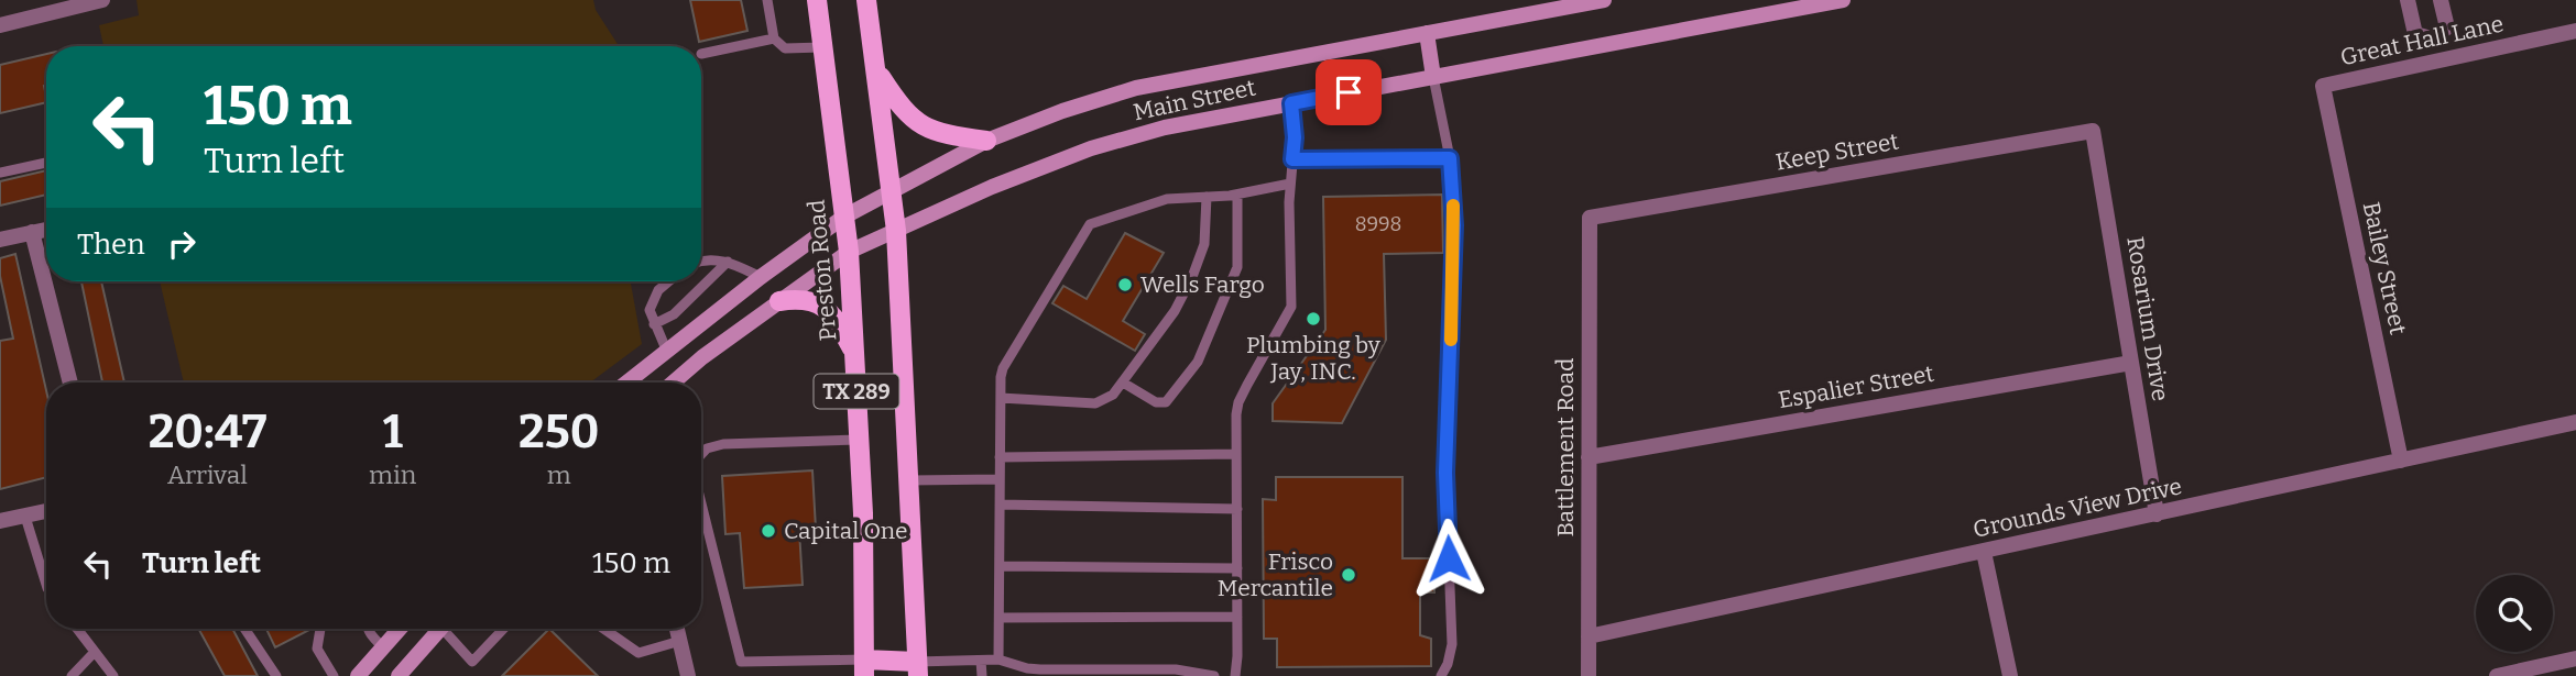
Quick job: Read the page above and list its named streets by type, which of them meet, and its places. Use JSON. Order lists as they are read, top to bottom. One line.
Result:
{"streets":{"main road":["Main Street","Preston Road","TX 289"],"street":["Great Hall Lane","Keep Street","Bailey Street","Rosarium Drive","Espalier Street","Battlement Road","Grounds View Drive"]},"crossings":[["Great Hall Lane","Bailey Street"],["Main Street","Preston Road"],["Main Street","TX 289"],["Keep Street","Rosarium Drive"],["Keep Street","Battlement Road"],["Bailey Street","Grounds View Drive"],["Rosarium Drive","Espalier Street"],["Rosarium Drive","Grounds View Drive"],["Espalier Street","Battlement Road"],["Battlement Road","Grounds View Drive"]],"places":["Wells Fargo","Plumbing by Jay, INC.","Capital One","Frisco Mercantile"],"house_numbers":["8998"],"page":{"turn":["150 m","Turn left"],"then":"Then","eta":["20:47","Arrival","1","min","250","m"],"list":[{"name":"Turn left","value":"150 m"}]}}
